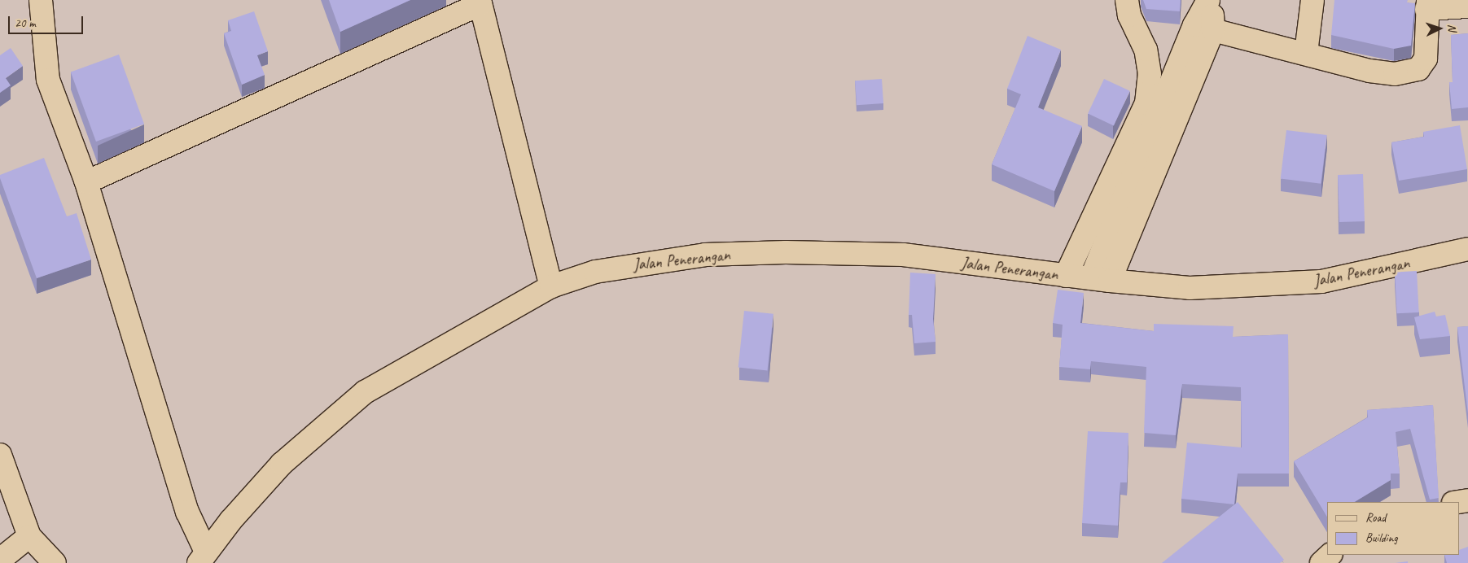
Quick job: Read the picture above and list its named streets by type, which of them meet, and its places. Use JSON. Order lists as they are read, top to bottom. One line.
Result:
{"streets":{"street":["Jalan Penerangan"]},"legend":["Road","Building"],"scale_bar":"20 m","north":"right"}
